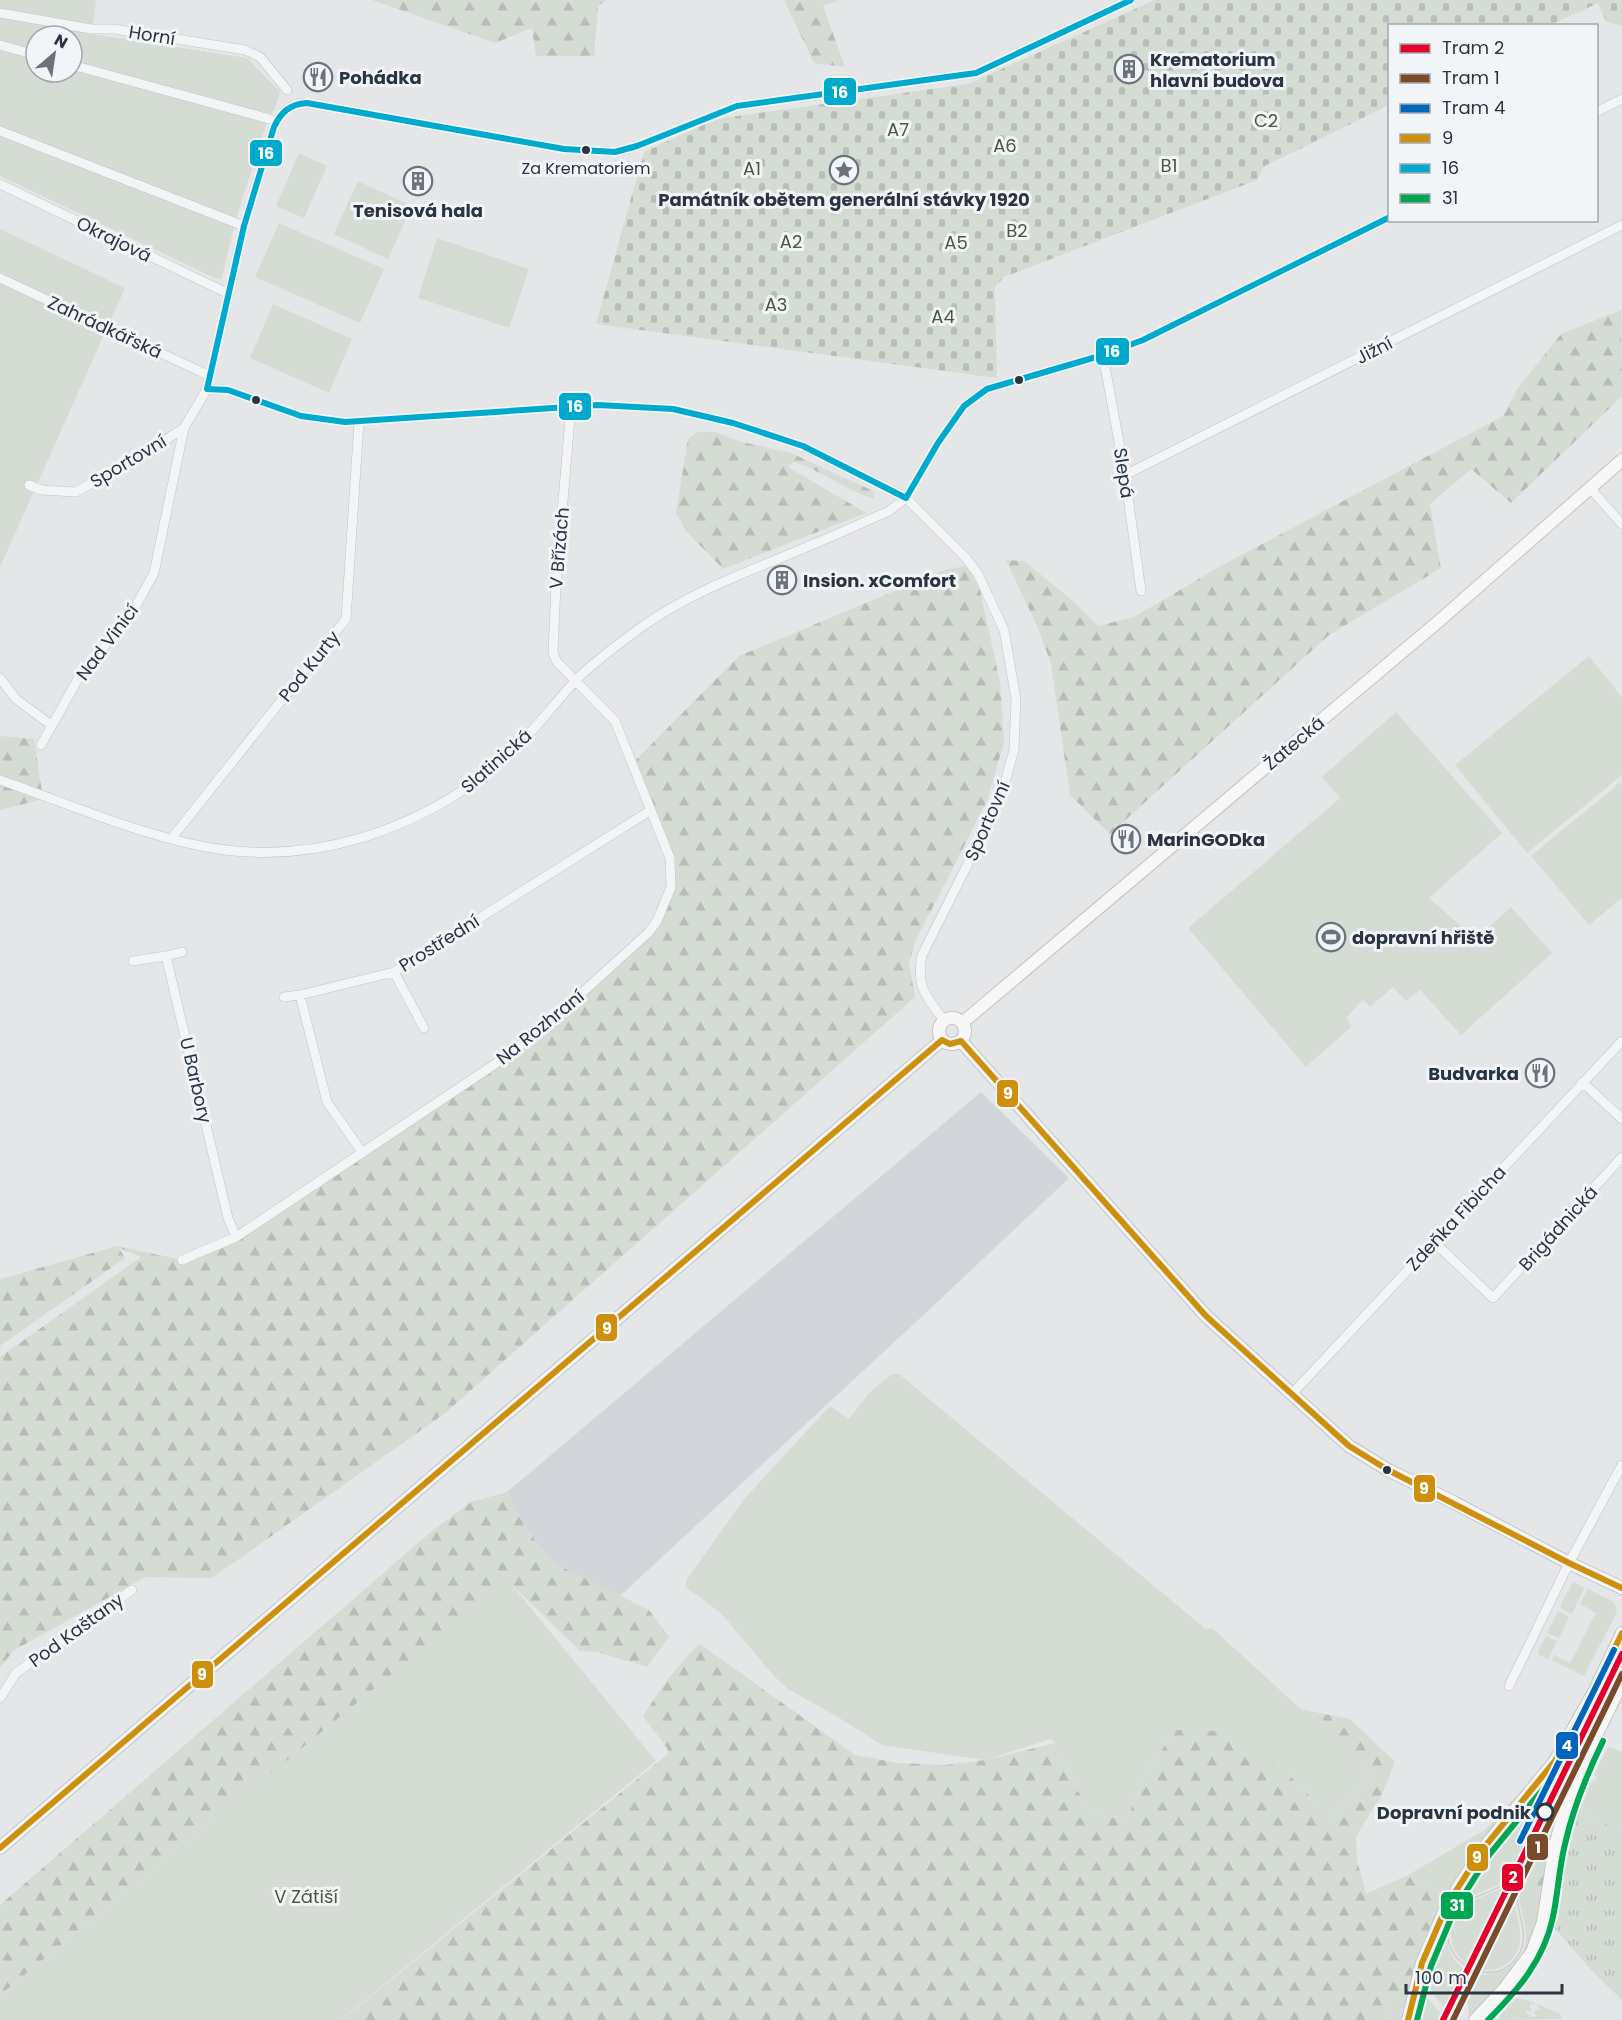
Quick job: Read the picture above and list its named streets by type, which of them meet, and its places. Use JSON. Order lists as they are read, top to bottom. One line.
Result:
{"streets":{"street":["Horní","Okrajová","Zahrádkářská","Jižní","Sportovní","Slepá","V Břízách","Nad Vinicí","Pod Kurty","Žatecká","Slatinická","Prostřední","Na Rozhraní","U Barbory","Zdeňka Fibicha","Brigádnická","Pod Kaštany"]},"crossings":[["Okrajová","Sportovní"],["Zahrádkářská","Sportovní"],["Jižní","Slepá"],["Sportovní","V Břízách"],["Sportovní","Nad Vinicí"],["Sportovní","Pod Kurty"],["Sportovní","Žatecká"],["Sportovní","Slatinická"],["V Břízách","Slatinická"],["V Břízách","Na Rozhraní"],["Pod Kurty","Slatinická"],["Slatinická","Na Rozhraní"],["Prostřední","Na Rozhraní"],["Na Rozhraní","U Barbory"],["Zdeňka Fibicha","Brigádnická"]],"parks":["C2","A7","A6","B1","A1","B2","A2","A5","A3","A4","V Zátiší"],"places":{"building":["Krematorium hlavní budova","Tenisová hala","Insion. xComfort"],"restaurant":["Pohádka","MarinGODka","Budvarka"],"other":["Za Krematoriem","Dopravní podnik"],"place":["Památník obětem generální stávky 1920"],"sports":["dopravní hřiště"]},"lines":["transit line 16","transit line 9","tram line 4","tram line 2","transit line 31","tram line 1"],"legend":["Tram 2","Tram 1","Tram 4","9","16","31"],"scale_bar":"100 m","north":"top right"}
